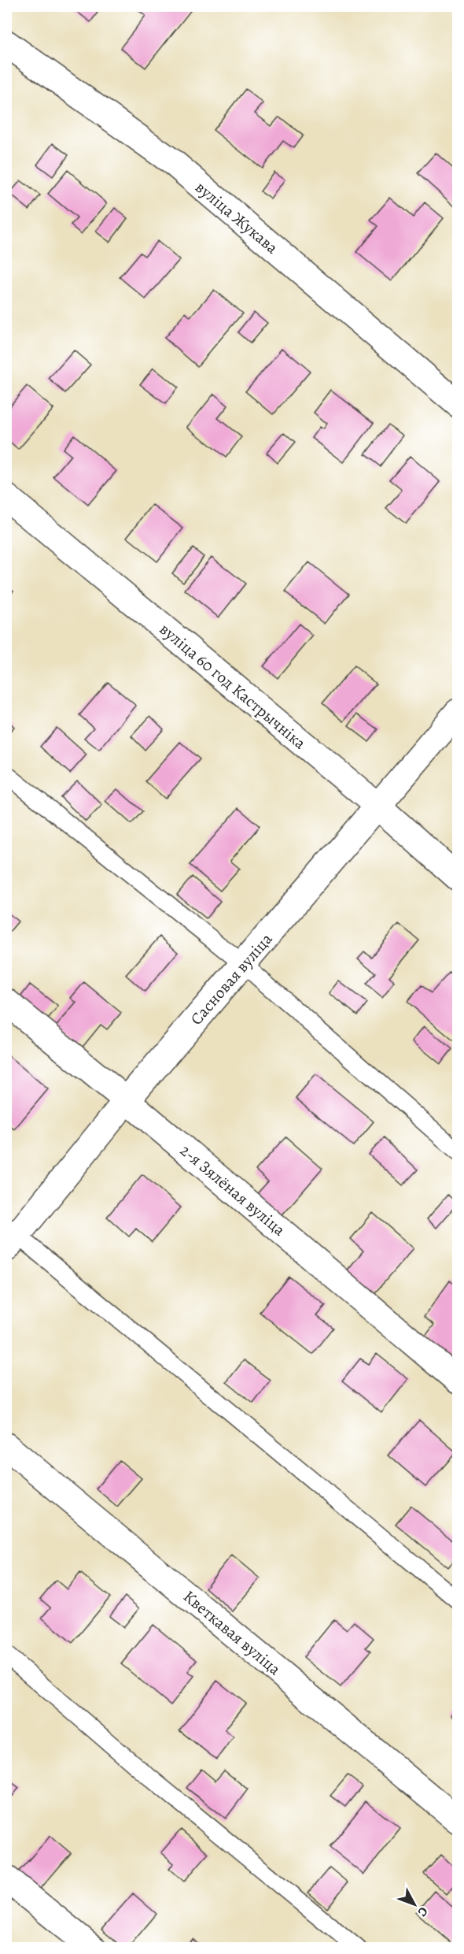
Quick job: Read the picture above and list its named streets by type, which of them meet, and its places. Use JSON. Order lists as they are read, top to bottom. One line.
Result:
{"streets":{"street":["вуліца Жукава","вуліца 60 год Кастрычніка","Сасновая вуліца","2-я Зялёная вуліца","Кветкавая вуліца"]},"crossings":[["вуліца 60 год Кастрычніка","Сасновая вуліца"],["Сасновая вуліца","2-я Зялёная вуліца"]],"north":"bottom right"}
